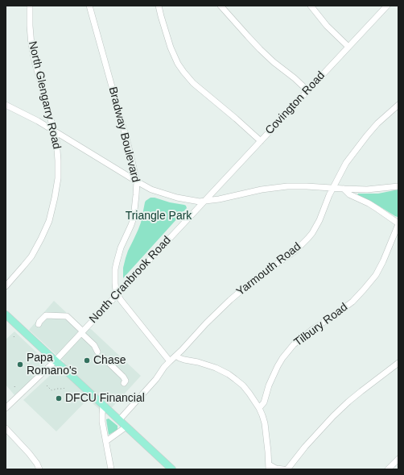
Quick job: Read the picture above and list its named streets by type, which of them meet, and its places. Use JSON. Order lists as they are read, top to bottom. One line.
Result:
{"streets":{"street":["North Glengarry Road","Covington Road","Bradway Boulevard","Yarmouth Road","North Cranbrook Road","Tilbury Road"]},"crossings":[["Covington Road","North Cranbrook Road"],["Bradway Boulevard","Yarmouth Road"],["Bradway Boulevard","North Cranbrook Road"]],"parks":["Triangle Park"],"places":["Chase","Papa Romano's","DFCU Financial"]}
